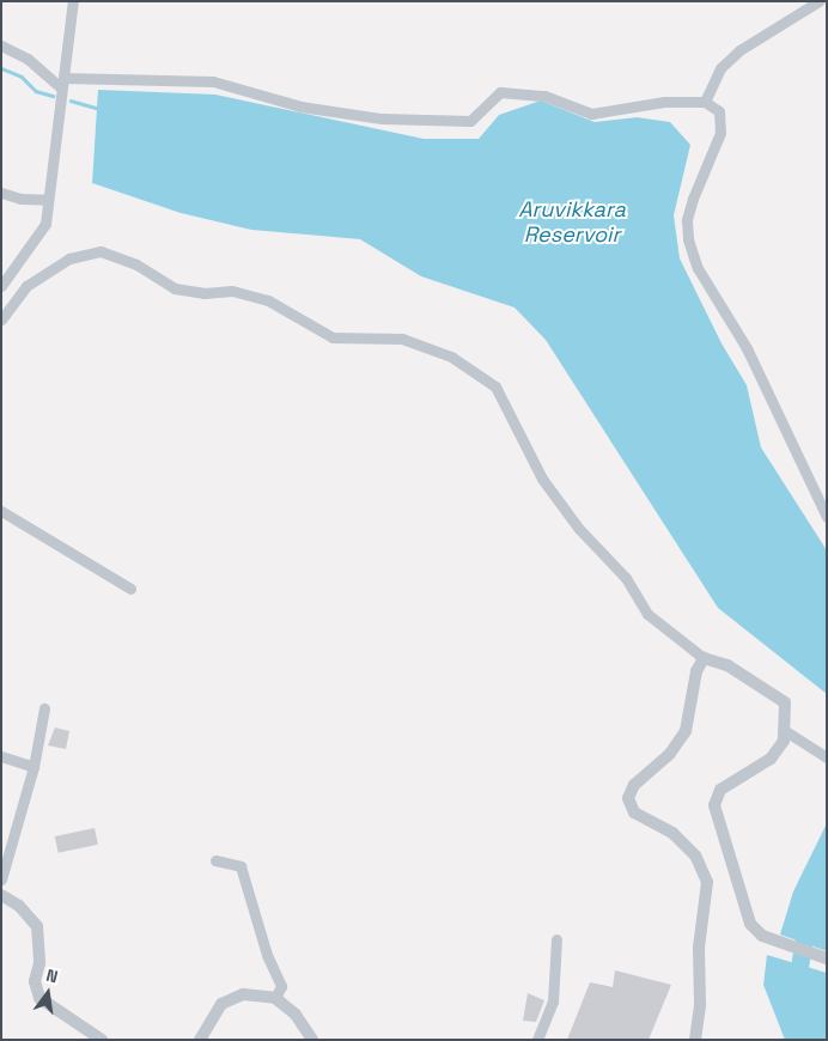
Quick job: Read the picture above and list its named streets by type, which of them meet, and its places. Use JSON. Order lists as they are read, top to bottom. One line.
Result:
{"water":["Aruvikkara Reservoir"],"north":"top"}
